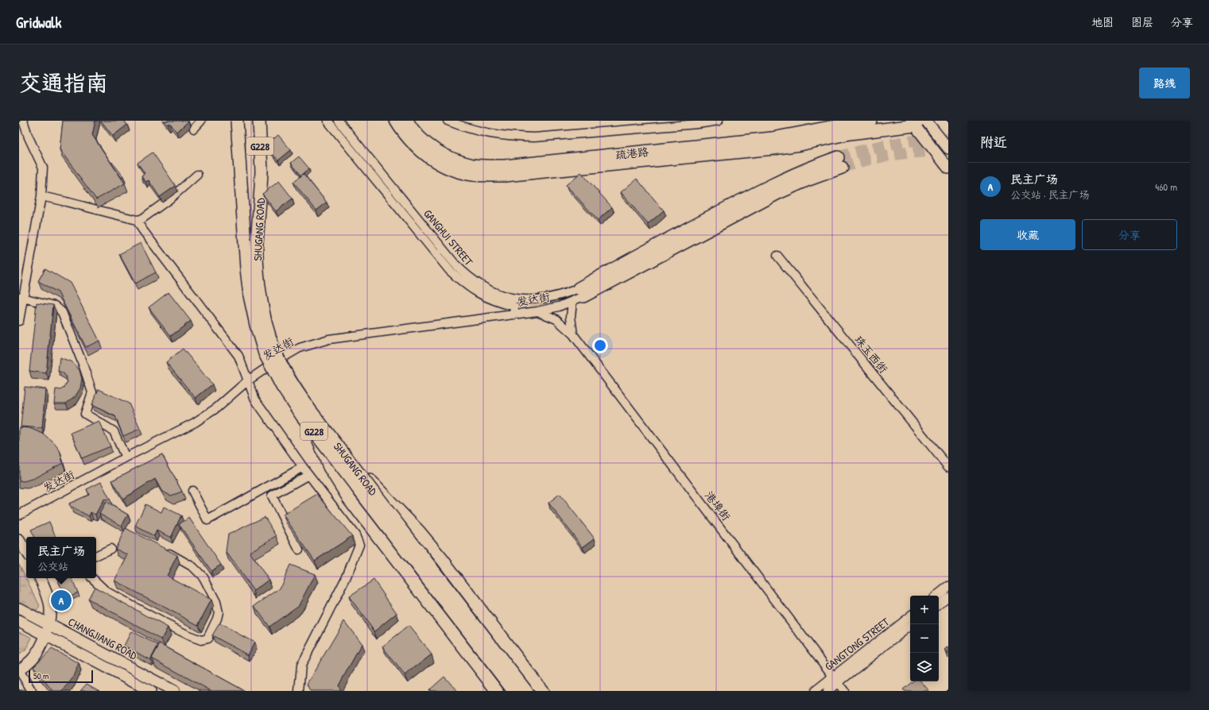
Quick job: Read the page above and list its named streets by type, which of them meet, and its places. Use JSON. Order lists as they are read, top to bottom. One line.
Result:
{"streets":{"highway":["G228","疏港路","SHUGANG ROAD"],"main road":["CHANGJIANG ROAD"],"street":["GANGHUI STREET","发达街","珠玉西街","港埠街","GANGTONG STREET"]},"crossings":[["GANGHUI STREET","发达街"],["发达街","港埠街"],["港埠街","GANGTONG STREET"]],"scale_bar":"50 m","page":{"header":"Gridwalk","nav":["地图","图层","分享"],"title":"交通指南","buttons":["路线",["收藏","分享"]],"heading":"附近","list":[{"mark":"A","name":"民主广场","note":"公交站 · 民主广场","value":"460 m"}],"popup":["民主广场","公交站"],"pins":"A","map_buttons":["+","−"],"scale":"50 m"}}
